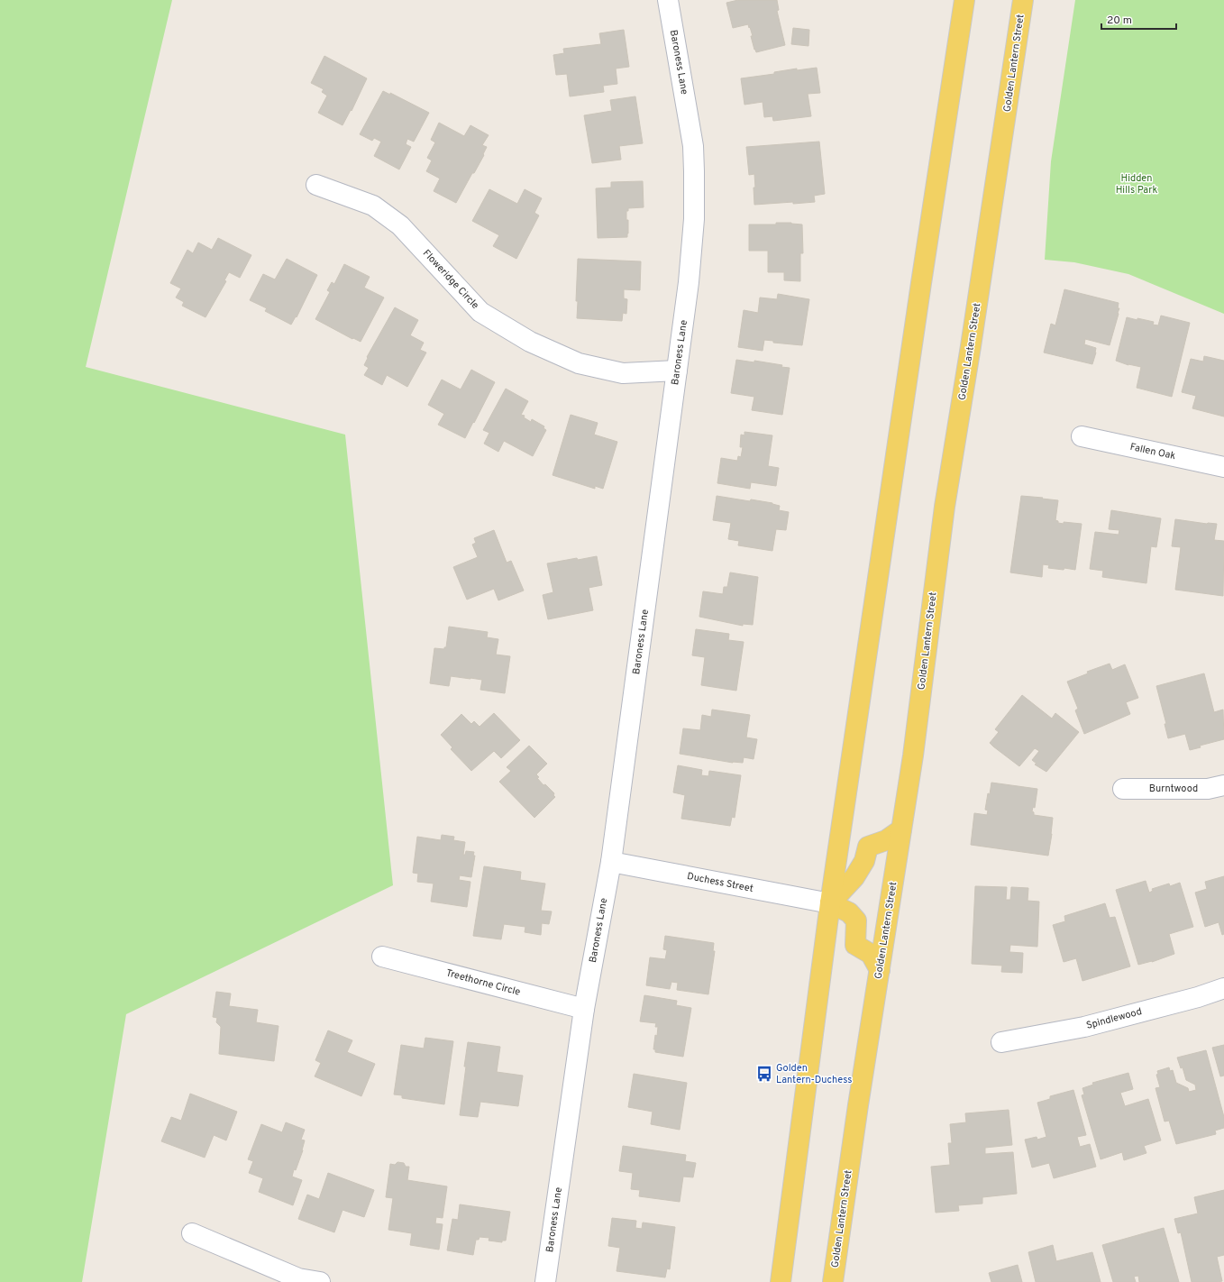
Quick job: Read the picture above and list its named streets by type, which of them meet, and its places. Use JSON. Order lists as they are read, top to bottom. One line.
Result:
{"streets":{"main road":["Golden Lantern Street"],"street":["Baroness Lane","Floweridge Circle","Fallen Oak","Burntwood","Duchess Street","Treethorne Circle","Spindlewood"]},"crossings":[["Baroness Lane","Floweridge Circle"],["Baroness Lane","Duchess Street"],["Baroness Lane","Treethorne Circle"]],"parks":["Hidden Hills Park"],"places":{"bus stop":["Golden Lantern-Duchess"]},"scale_bar":"20 m"}
